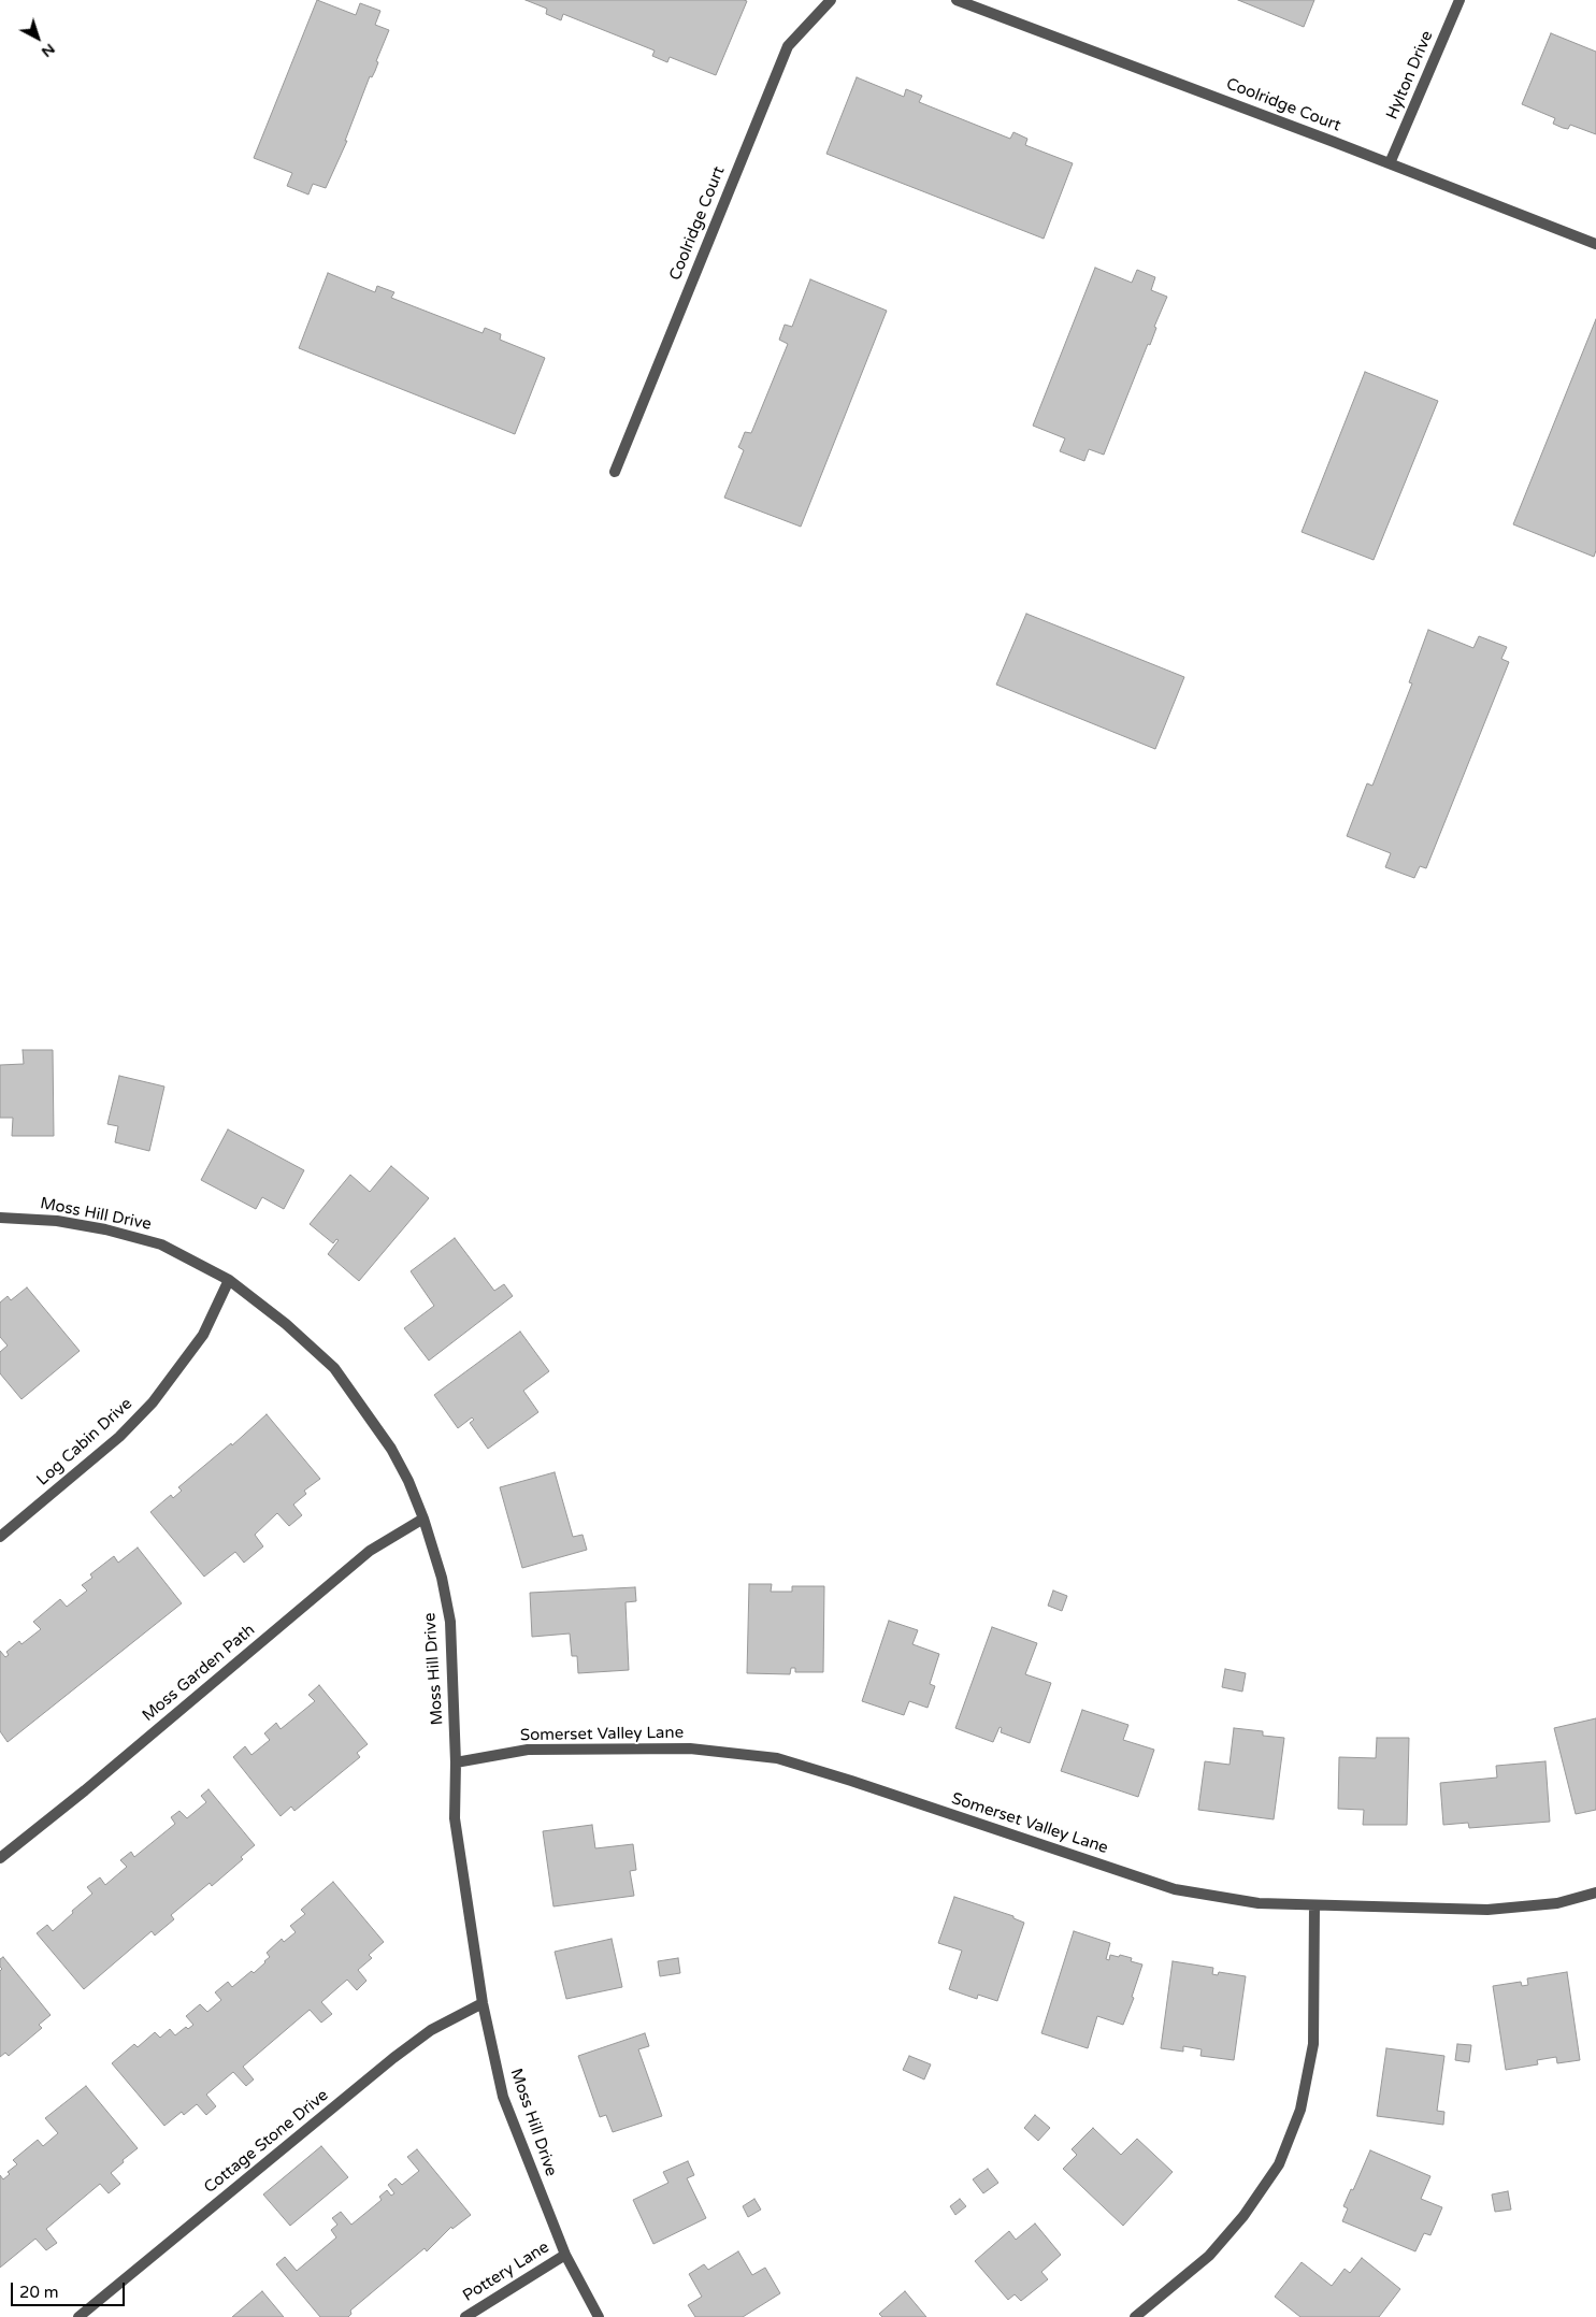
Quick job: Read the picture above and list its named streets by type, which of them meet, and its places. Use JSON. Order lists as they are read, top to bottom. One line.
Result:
{"streets":{"street":["Hylton Drive","Coolridge Court","Moss Hill Drive","Log Cabin Drive","Moss Garden Path","Somerset Valley Lane","Cottage Stone Drive","Pottery Lane"]},"crossings":[["Hylton Drive","Coolridge Court"],["Moss Hill Drive","Log Cabin Drive"],["Moss Hill Drive","Moss Garden Path"],["Moss Hill Drive","Somerset Valley Lane"],["Moss Hill Drive","Cottage Stone Drive"],["Moss Hill Drive","Pottery Lane"]],"scale_bar":"20 m","north":"bottom right"}
